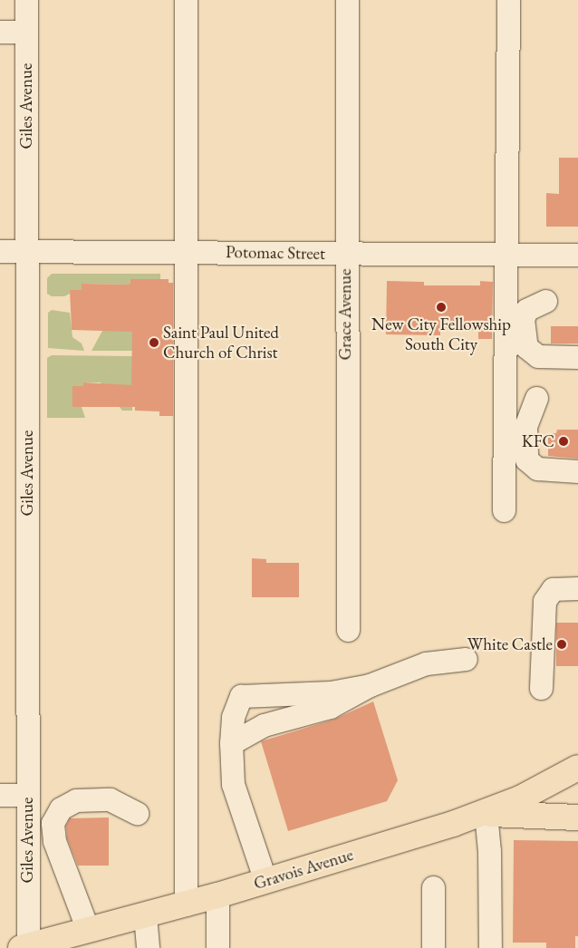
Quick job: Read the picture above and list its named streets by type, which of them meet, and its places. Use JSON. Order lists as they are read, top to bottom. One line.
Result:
{"streets":{"main road":["Gravois Avenue"],"street":["Giles Avenue","Potomac Street","Grace Avenue"]},"crossings":[["Giles Avenue","Potomac Street"],["Giles Avenue","Gravois Avenue"],["Potomac Street","Grace Avenue"]],"places":["New City Fellowship South City","Saint Paul United Church of Christ","KFC","White Castle"]}
